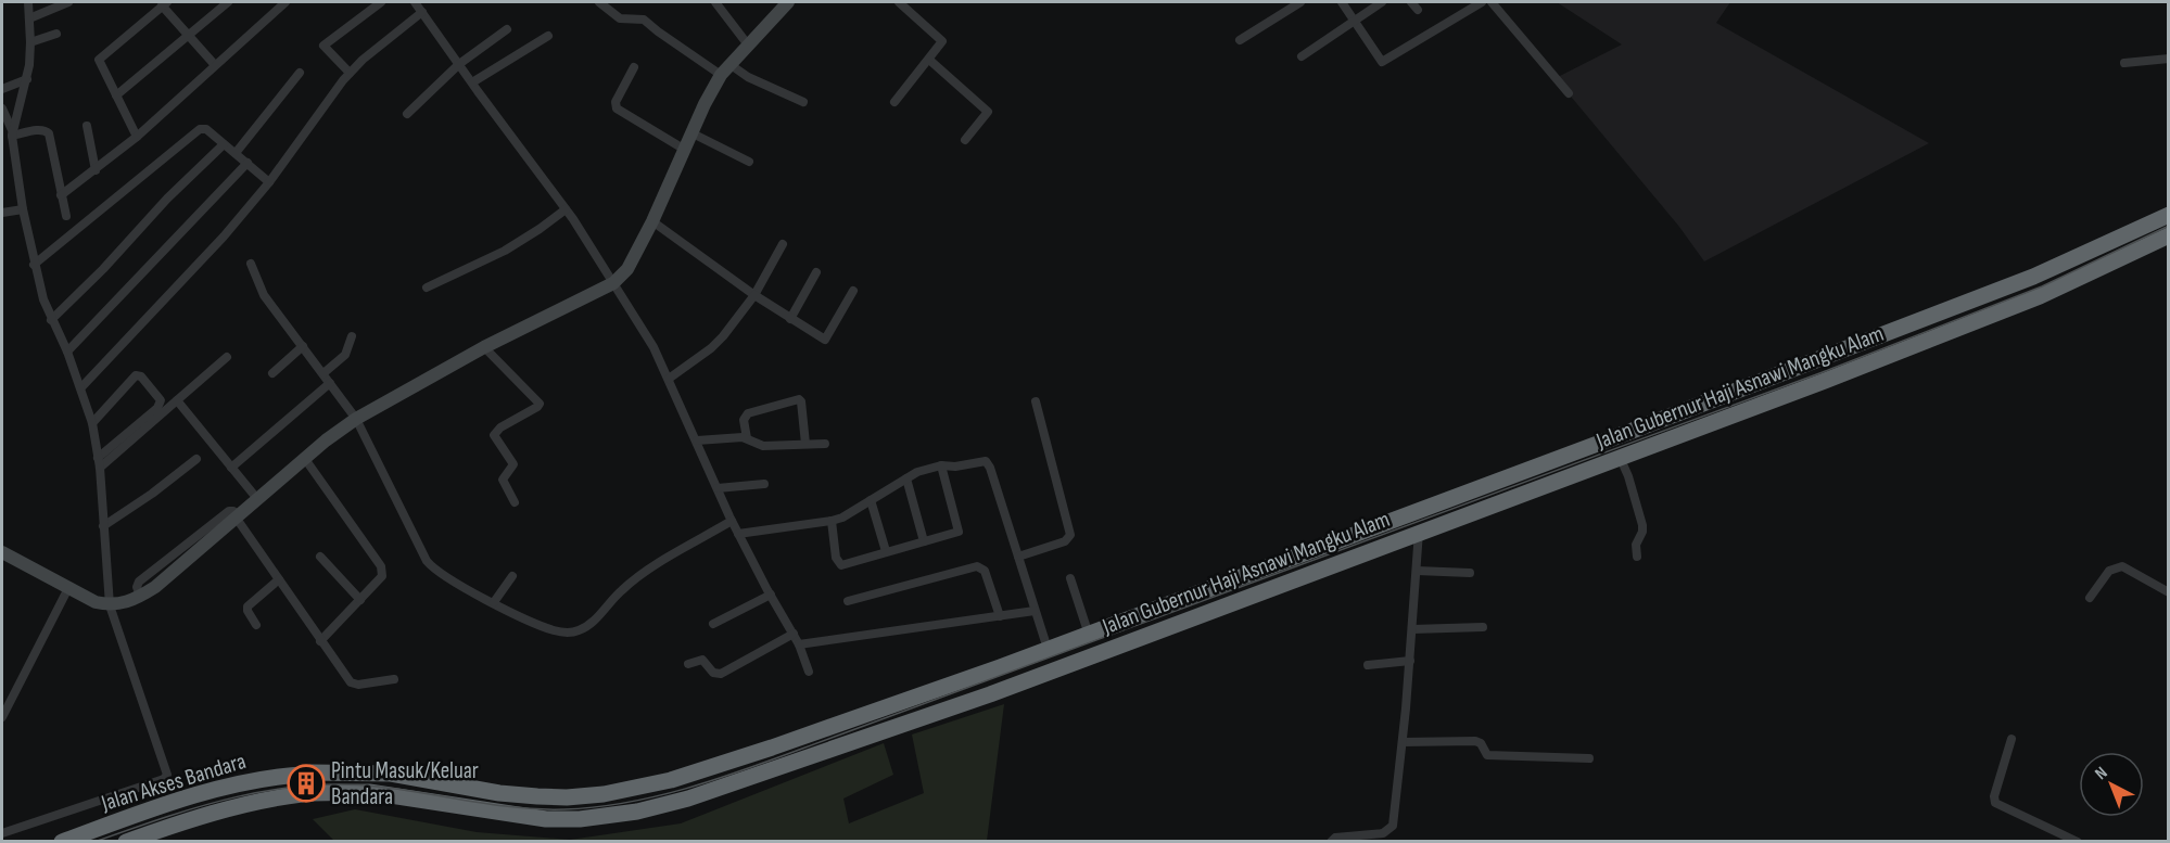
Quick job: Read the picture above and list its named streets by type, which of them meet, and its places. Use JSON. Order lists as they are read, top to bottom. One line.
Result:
{"streets":{"highway":["Jalan Gubernur Haji Asnawi Mangku Alam","Jalan Akses Bandara"]},"crossings":[["Jalan Gubernur Haji Asnawi Mangku Alam","Jalan Akses Bandara"]],"places":{"building":["Pintu Masuk/Keluar Bandara"]},"north":"top left"}
